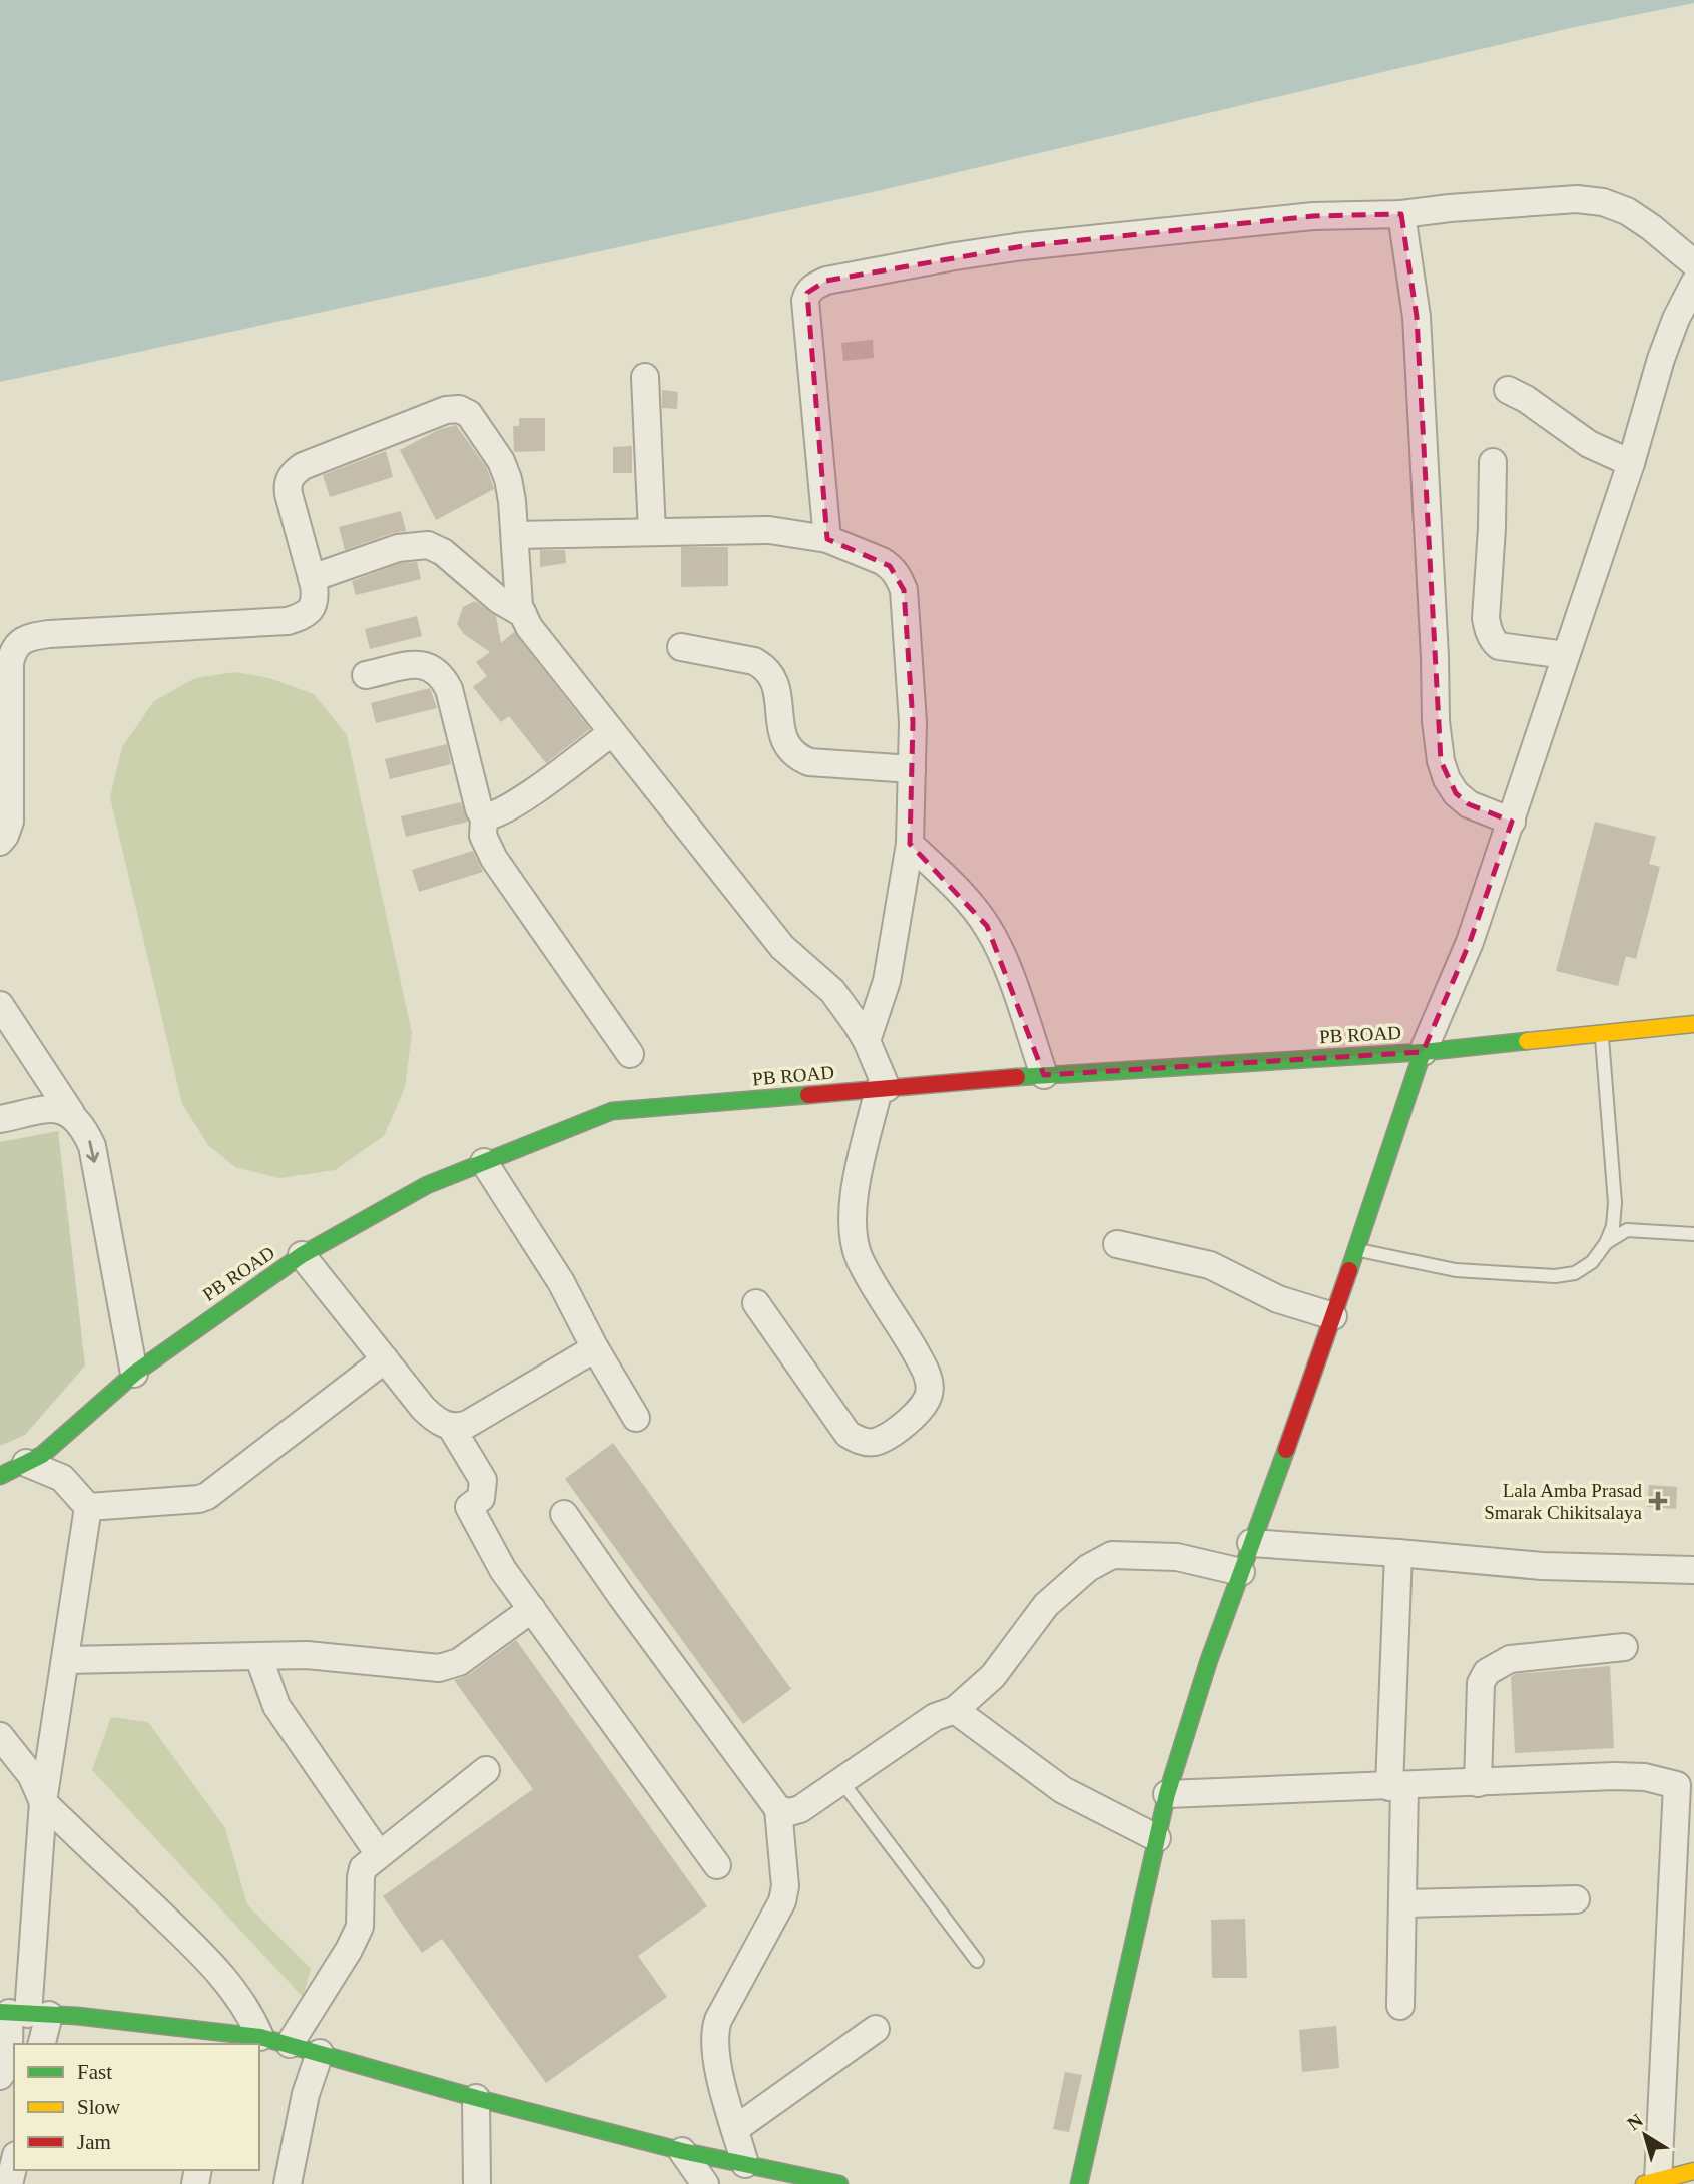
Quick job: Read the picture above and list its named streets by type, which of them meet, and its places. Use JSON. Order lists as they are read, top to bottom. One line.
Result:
{"streets":{"street":["PB ROAD"]},"places":{"health":["Lala Amba Prasad Smarak Chikitsalaya"]},"legend":["Fast","Slow","Jam"],"north":"top left"}
